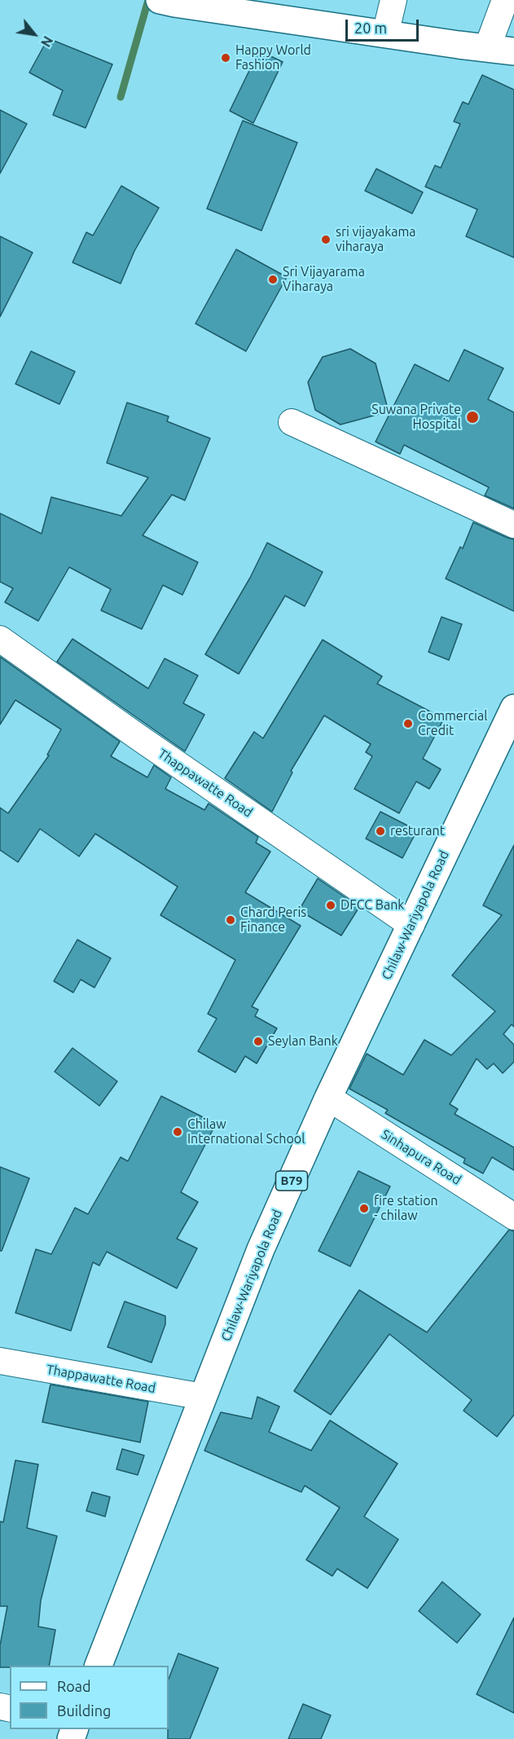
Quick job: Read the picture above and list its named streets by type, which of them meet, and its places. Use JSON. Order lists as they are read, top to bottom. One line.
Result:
{"streets":{"main road":["Chilaw-Wariyapola Road","B79"],"street":["Thappawatte Road","Sinhapura Road"]},"crossings":[["Thappawatte Road","Chilaw-Wariyapola Road"],["Chilaw-Wariyapola Road","Sinhapura Road"]],"places":["Happy World Fashion","sri vijayakama viharaya","Sri Vijayarama Viharaya","Suwana Private Hospital","Commercial Credit","resturant","DFCC Bank","Chard Peris Finance","Seylan Bank","Chilaw International School","fire station - chilaw"],"legend":["Road","Building"],"scale_bar":"20 m","north":"bottom right"}
